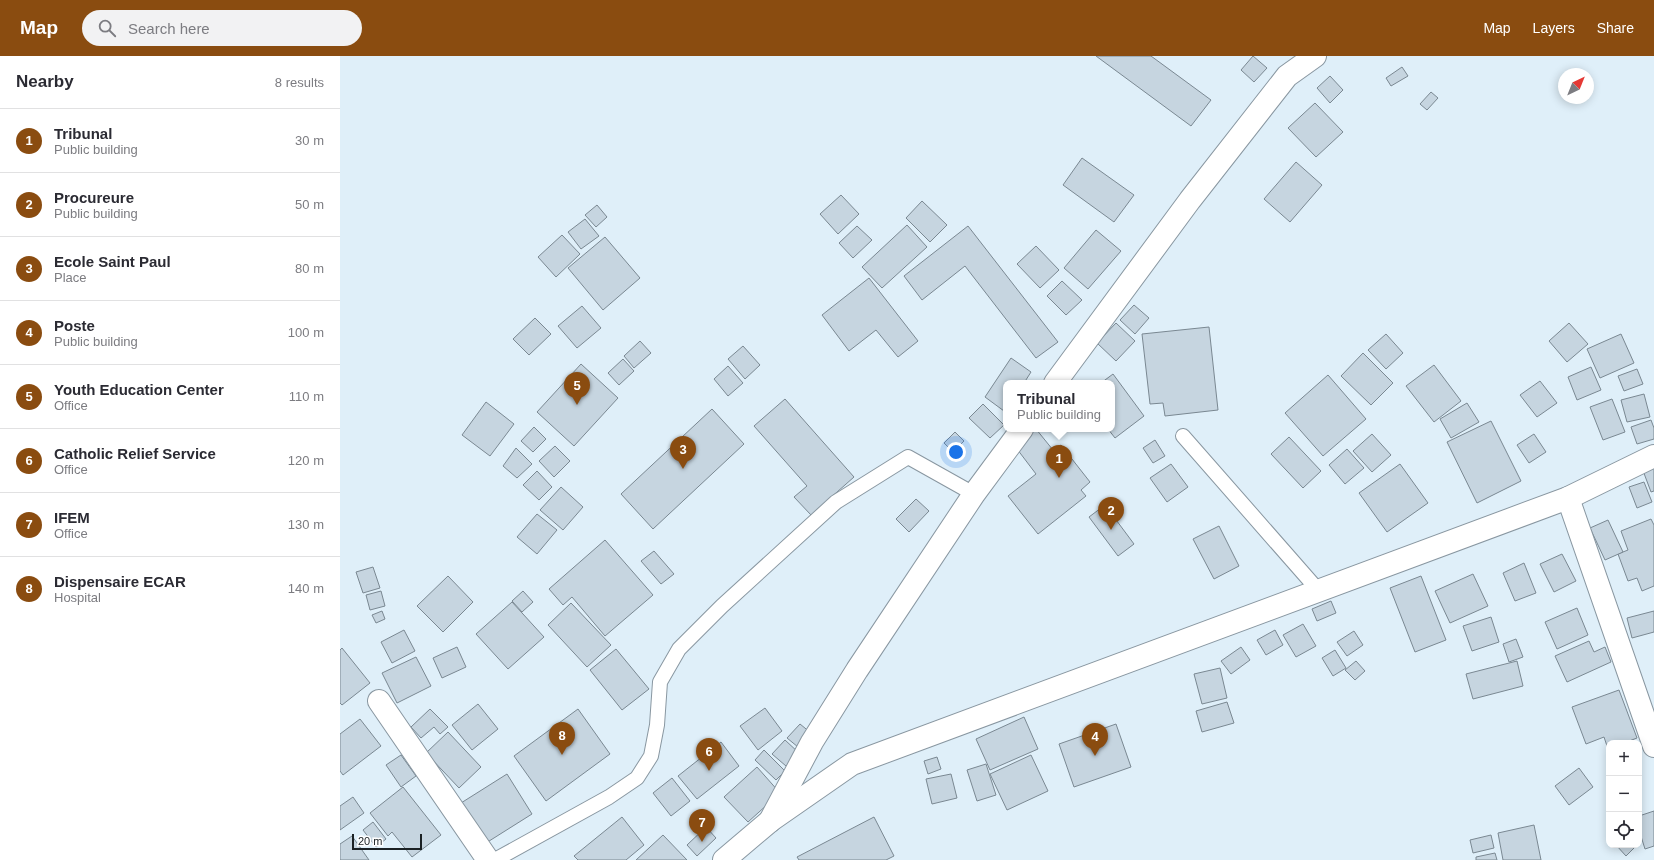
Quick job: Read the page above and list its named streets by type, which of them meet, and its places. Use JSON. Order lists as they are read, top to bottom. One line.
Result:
{"scale_bar":"20 m","north":"top right","page":{"header":"Map","search":"Search here","nav":["Map","Layers","Share"],"heading":["Nearby","8 results"],"list":[{"mark":"1","name":"Tribunal","note":"Public building","value":"30 m"},{"mark":"2","name":"Procureure","note":"Public building","value":"50 m"},{"mark":"3","name":"Ecole Saint Paul","note":"Place","value":"80 m"},{"mark":"4","name":"Poste","note":"Public building","value":"100 m"},{"mark":"5","name":"Youth Education Center","note":"Office","value":"110 m"},{"mark":"6","name":"Catholic Relief Service","note":"Office","value":"120 m"},{"mark":"7","name":"IFEM","note":"Office","value":"130 m"},{"mark":"8","name":"Dispensaire ECAR","note":"Hospital","value":"140 m"}],"pins":["5","3","1","2","8","4","6","7"],"popup":["Tribunal","Public building"],"map_buttons":["+","−"],"scale":"20 m"}}
